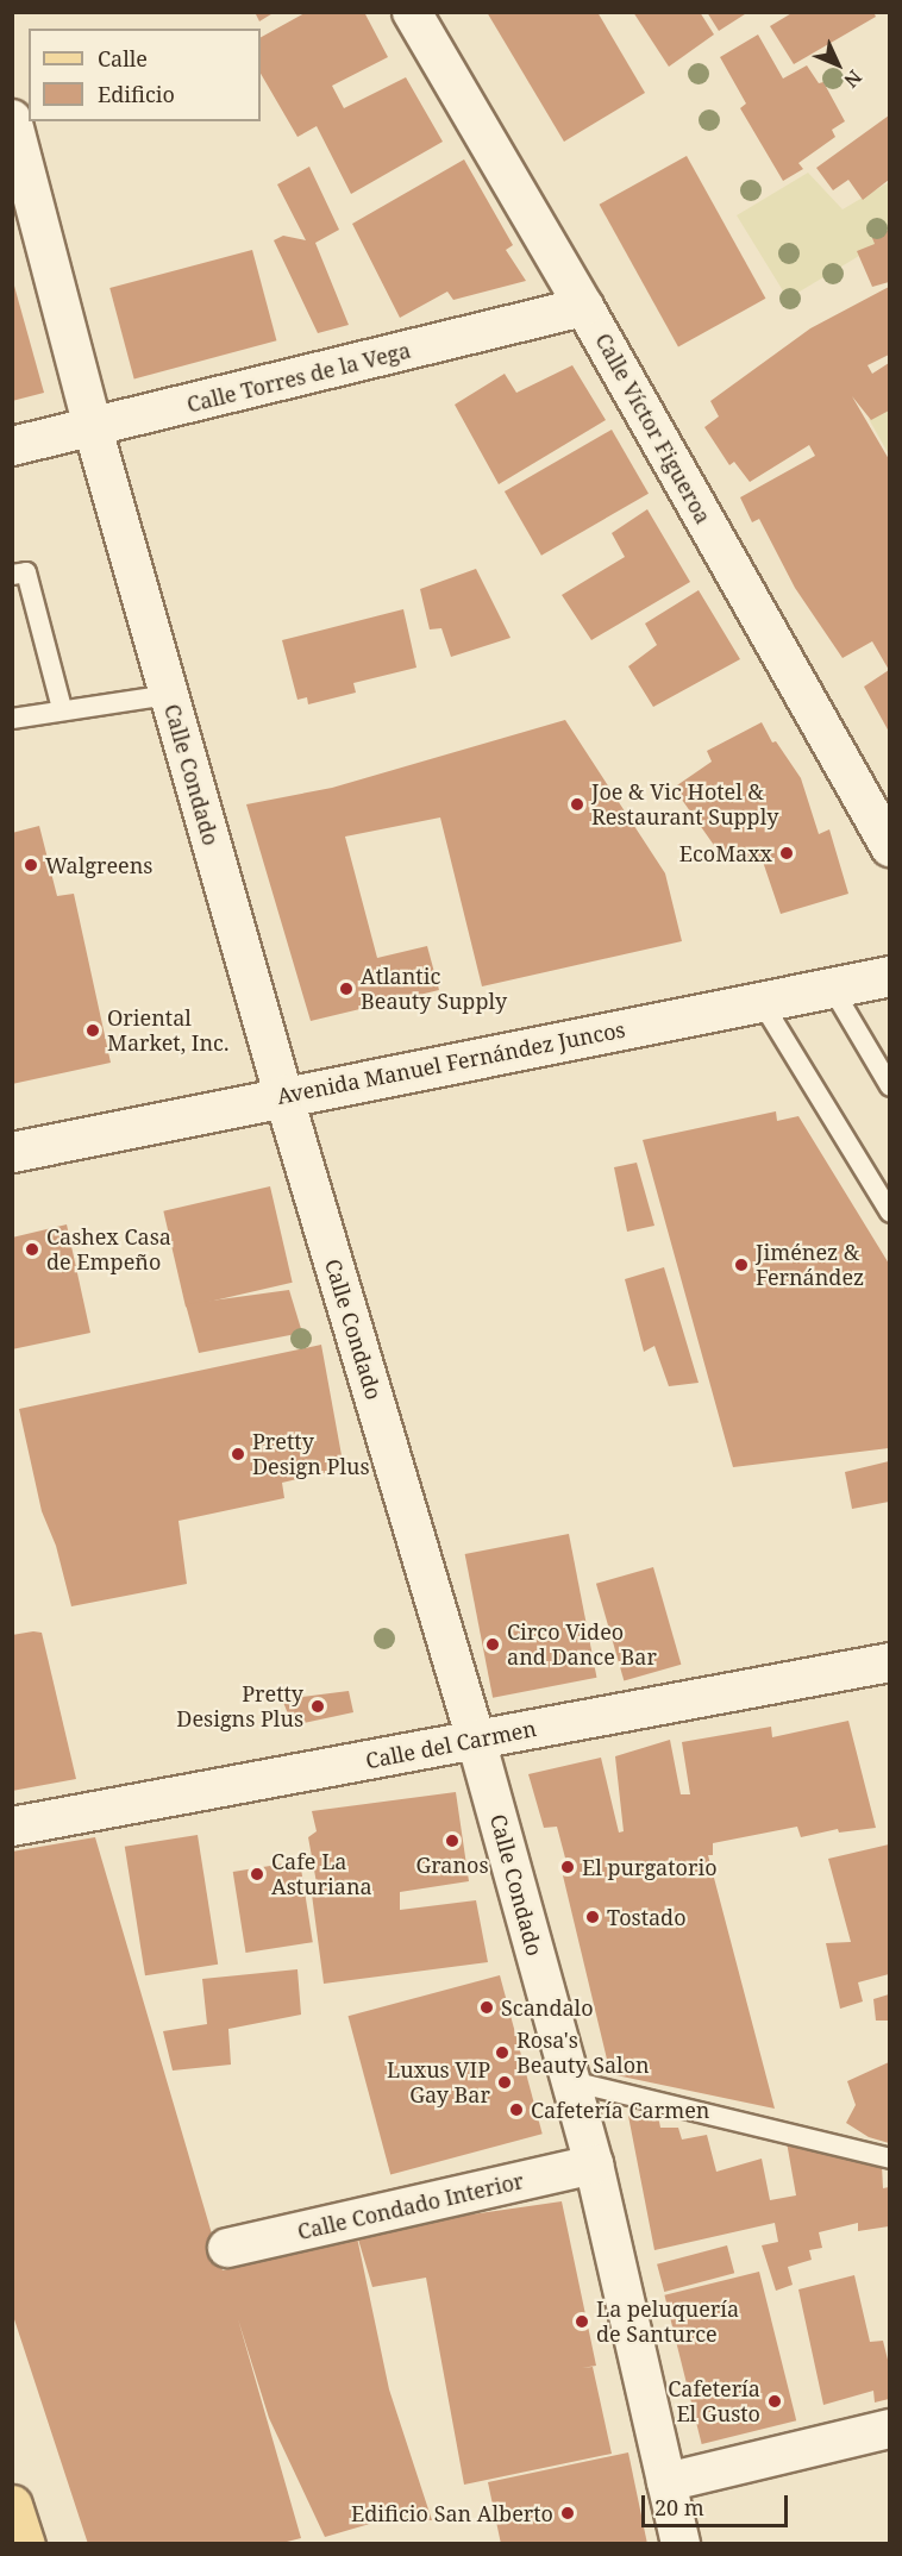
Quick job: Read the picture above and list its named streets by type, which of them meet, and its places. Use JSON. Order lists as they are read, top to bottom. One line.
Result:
{"streets":{"main road":["Avenida Manuel Fernández Juncos"],"street":["Calle Torres de la Vega","Calle Víctor Figueroa","Calle Condado","Calle del Carmen","Calle Condado Interior"]},"crossings":[["Calle Torres de la Vega","Calle Víctor Figueroa"],["Calle Torres de la Vega","Calle Condado"],["Calle Condado","Avenida Manuel Fernández Juncos"],["Calle Condado","Calle del Carmen"],["Calle Condado","Calle Condado Interior"]],"places":["Joe & Vic Hotel & Restaurant Supply","EcoMaxx","Walgreens","Atlantic Beauty Supply","Oriental Market, Inc.","Cashex Casa de Empeño","Jiménez & Fernández","Pretty Design Plus","Circo Video and Dance Bar","Pretty Designs Plus","Granos","El purgatorio","Cafe La Asturiana","Tostado","Scandalo","Rosa's Beauty Salon","Luxus VIP Gay Bar","Cafetería Carmen","La peluquería de Santurce","Cafetería El Gusto","Edificio San Alberto"],"legend":["Calle","Edificio"],"scale_bar":"20 m","north":"bottom right"}
